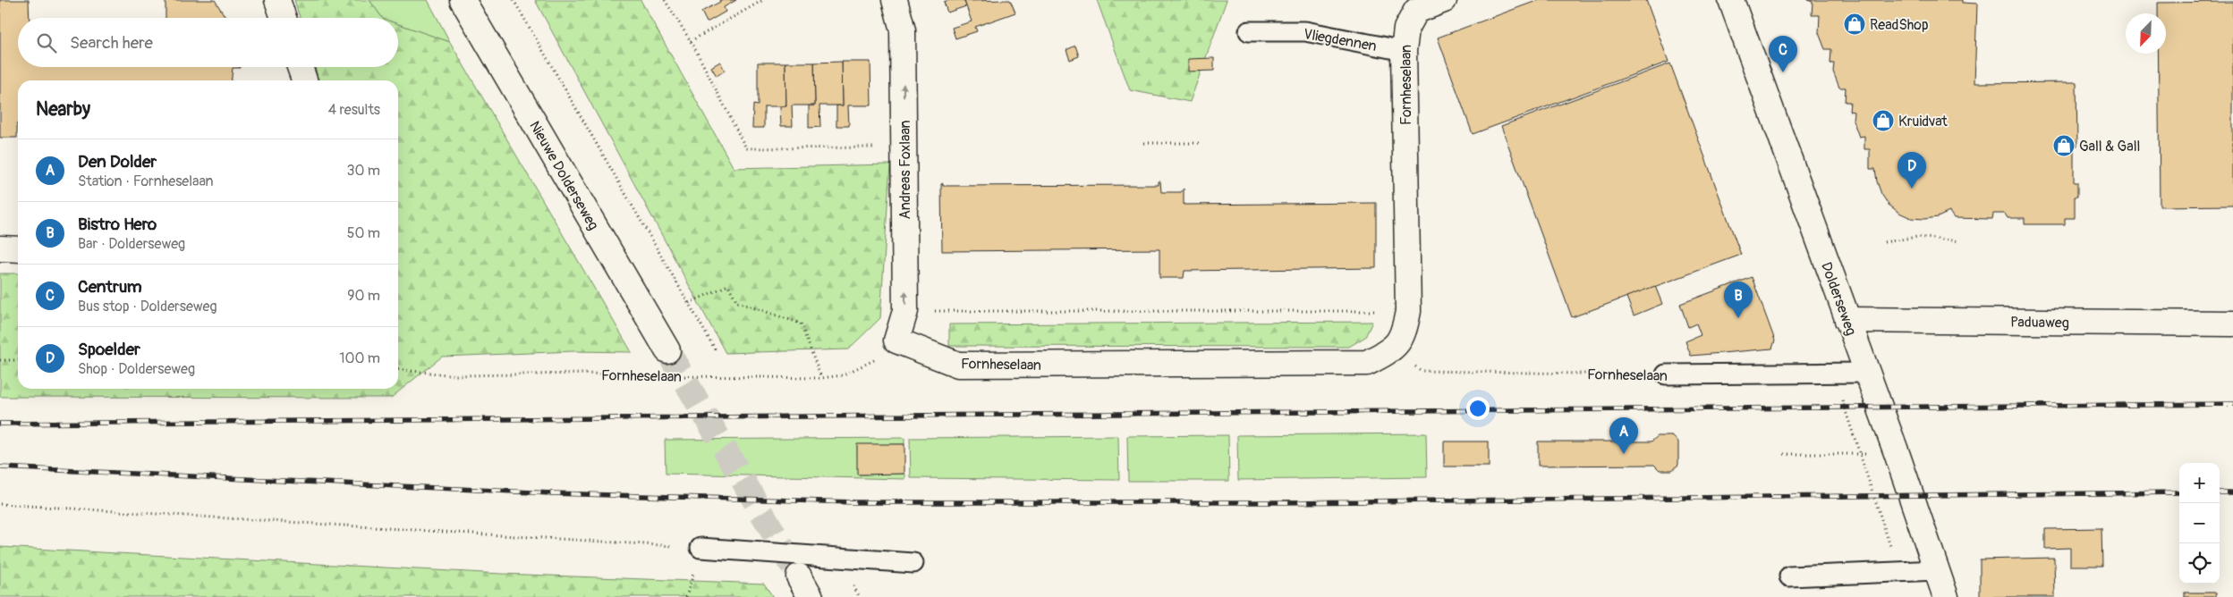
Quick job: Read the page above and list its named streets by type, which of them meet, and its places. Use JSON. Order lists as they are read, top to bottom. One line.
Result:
{"streets":{"street":["Fornheselaan","Andreas Foxlaan","Nieuwe Dolderseweg","Dolderseweg","Paduaweg"],"lane":["Vliegdennen"]},"crossings":[["Vliegdennen","Fornheselaan"],["Fornheselaan","Andreas Foxlaan"],["Fornheselaan","Dolderseweg"],["Dolderseweg","Paduaweg"]],"one_way":["Andreas Foxlaan"],"places":{"shop":["ReadShop","Kruidvat","Gall & Gall"]},"north":"bottom left","page":{"search":"Search here","pins":["C","D","B","A"],"heading":["Nearby","4 results"],"list":[{"mark":"A","name":"Den Dolder","note":"Station · Fornheselaan","value":"30 m"},{"mark":"B","name":"Bistro Hero","note":"Bar · Dolderseweg","value":"50 m"},{"mark":"C","name":"Centrum","note":"Bus stop · Dolderseweg","value":"90 m"},{"mark":"D","name":"Spoelder","note":"Shop · Dolderseweg","value":"100 m"}],"map_buttons":["+","−"]}}
